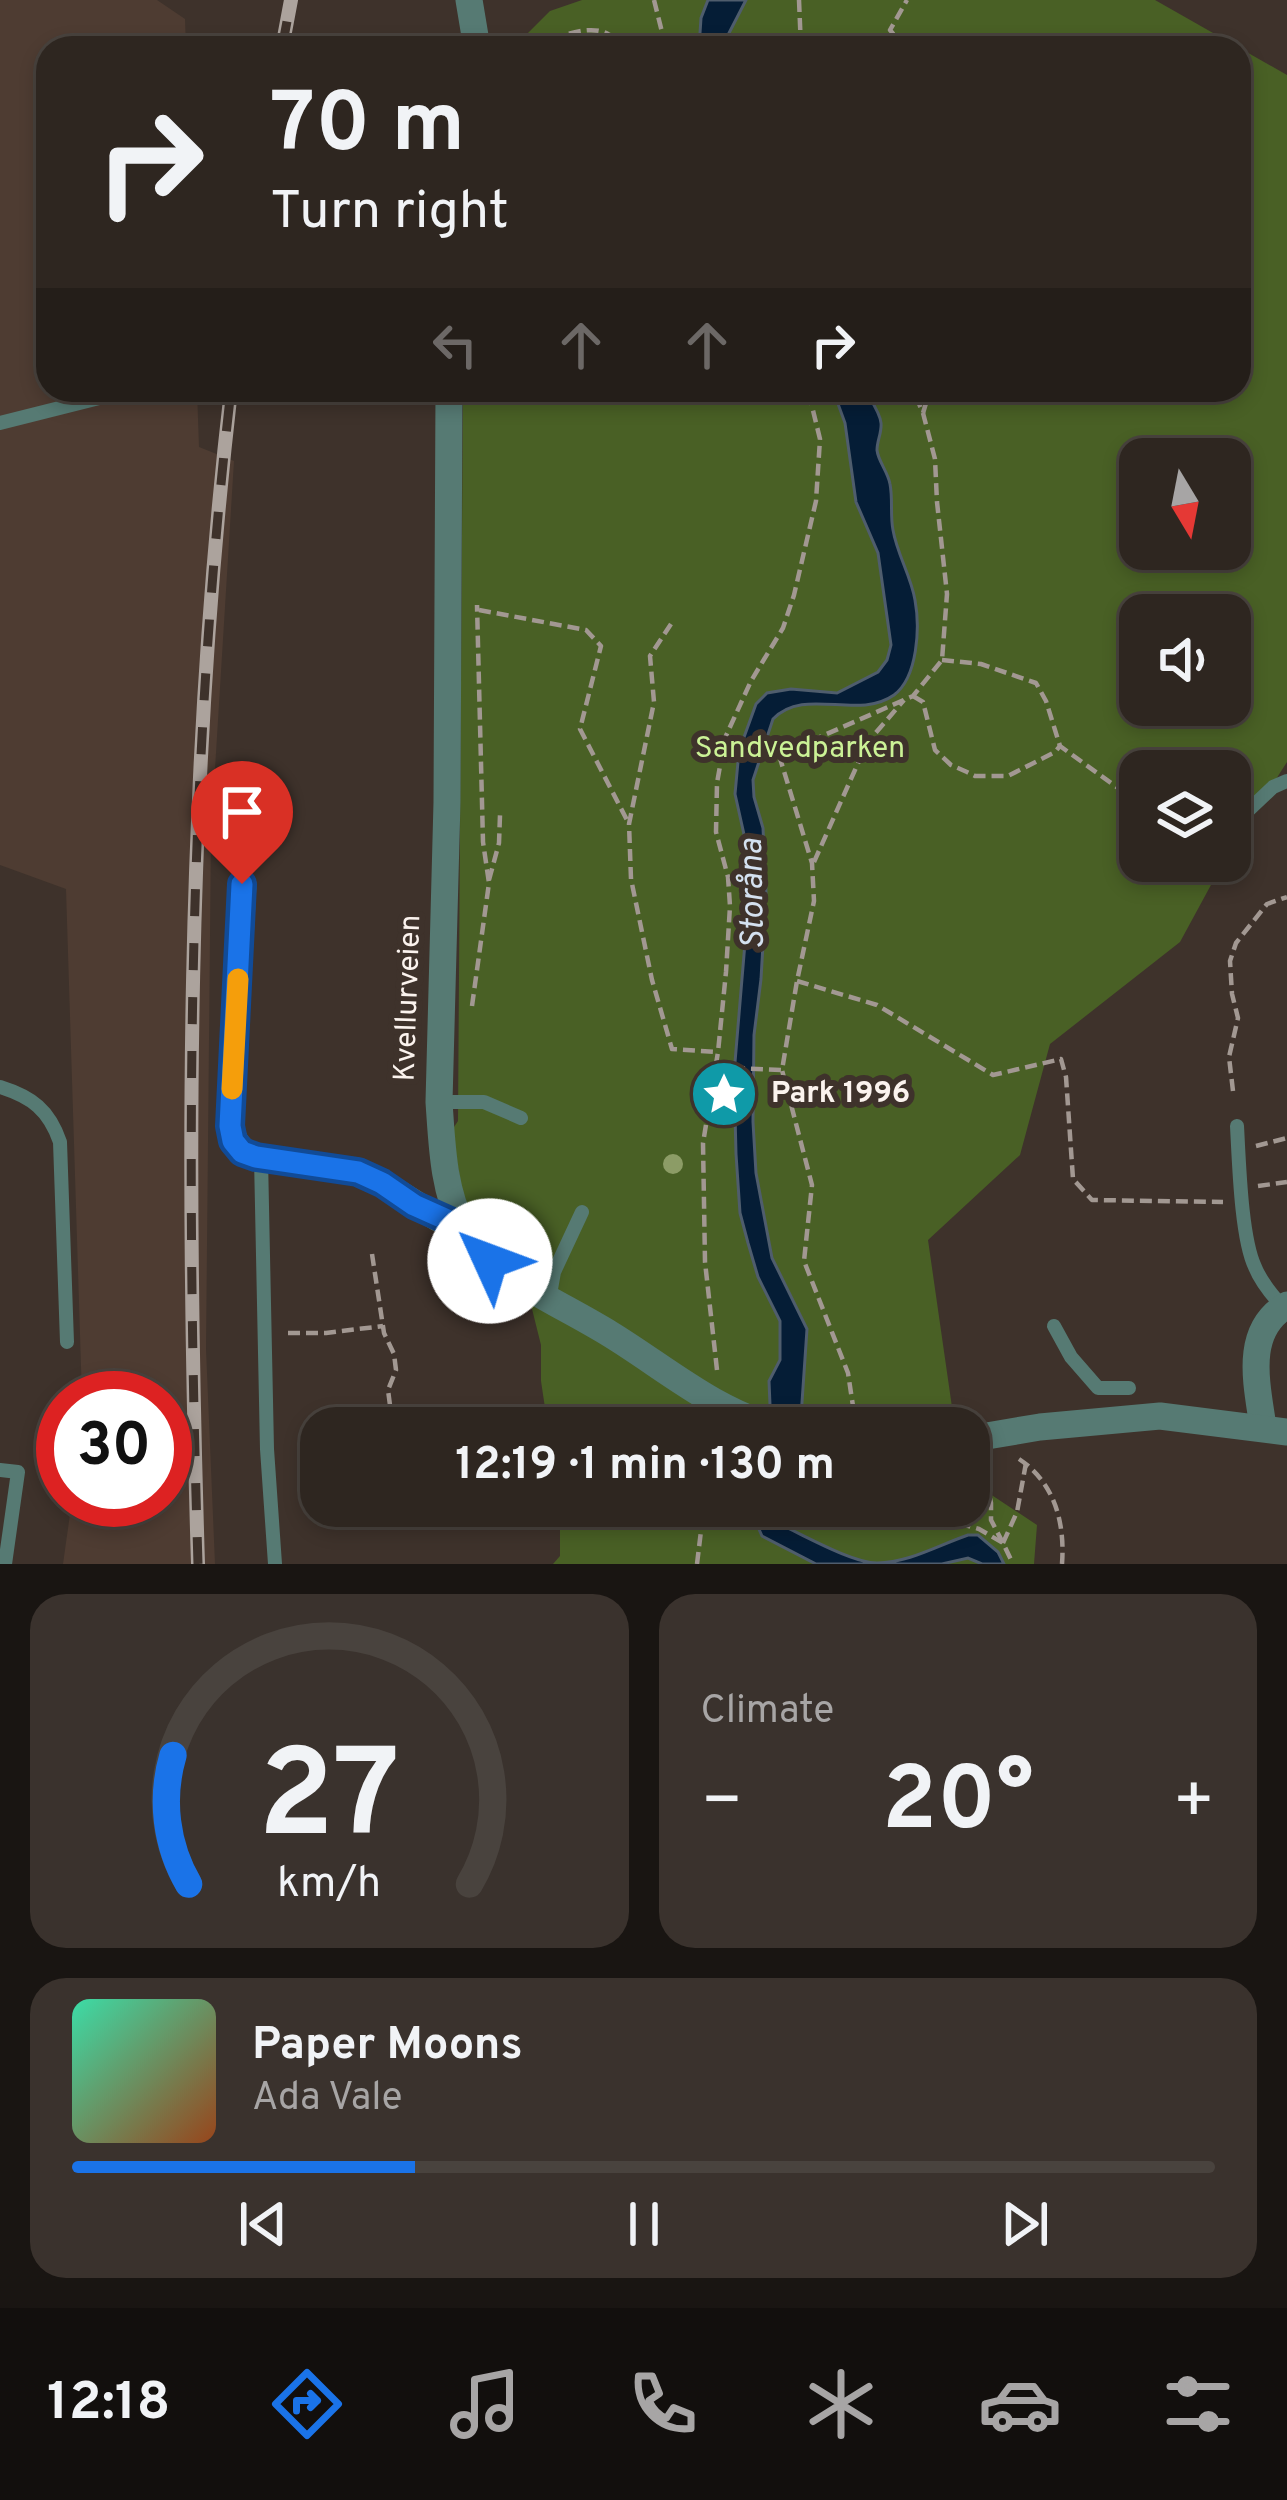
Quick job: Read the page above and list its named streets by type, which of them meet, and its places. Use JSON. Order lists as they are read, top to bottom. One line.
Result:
{"streets":{"street":["Kvellurveien"]},"water":["Storåna"],"parks":["Sandvedparken"],"places":{"place":["Park 1996"]},"north":"bottom","page":{"turn":["70 m","Turn right"],"limit":"30","trip":"12:19 · 1 min · 130 m","tile":"Climate","heat":["−","20°","+"],"song":["Paper Moons","Ada Vale"],"tabs":"12:18","gauge":["27","km/h"]}}
